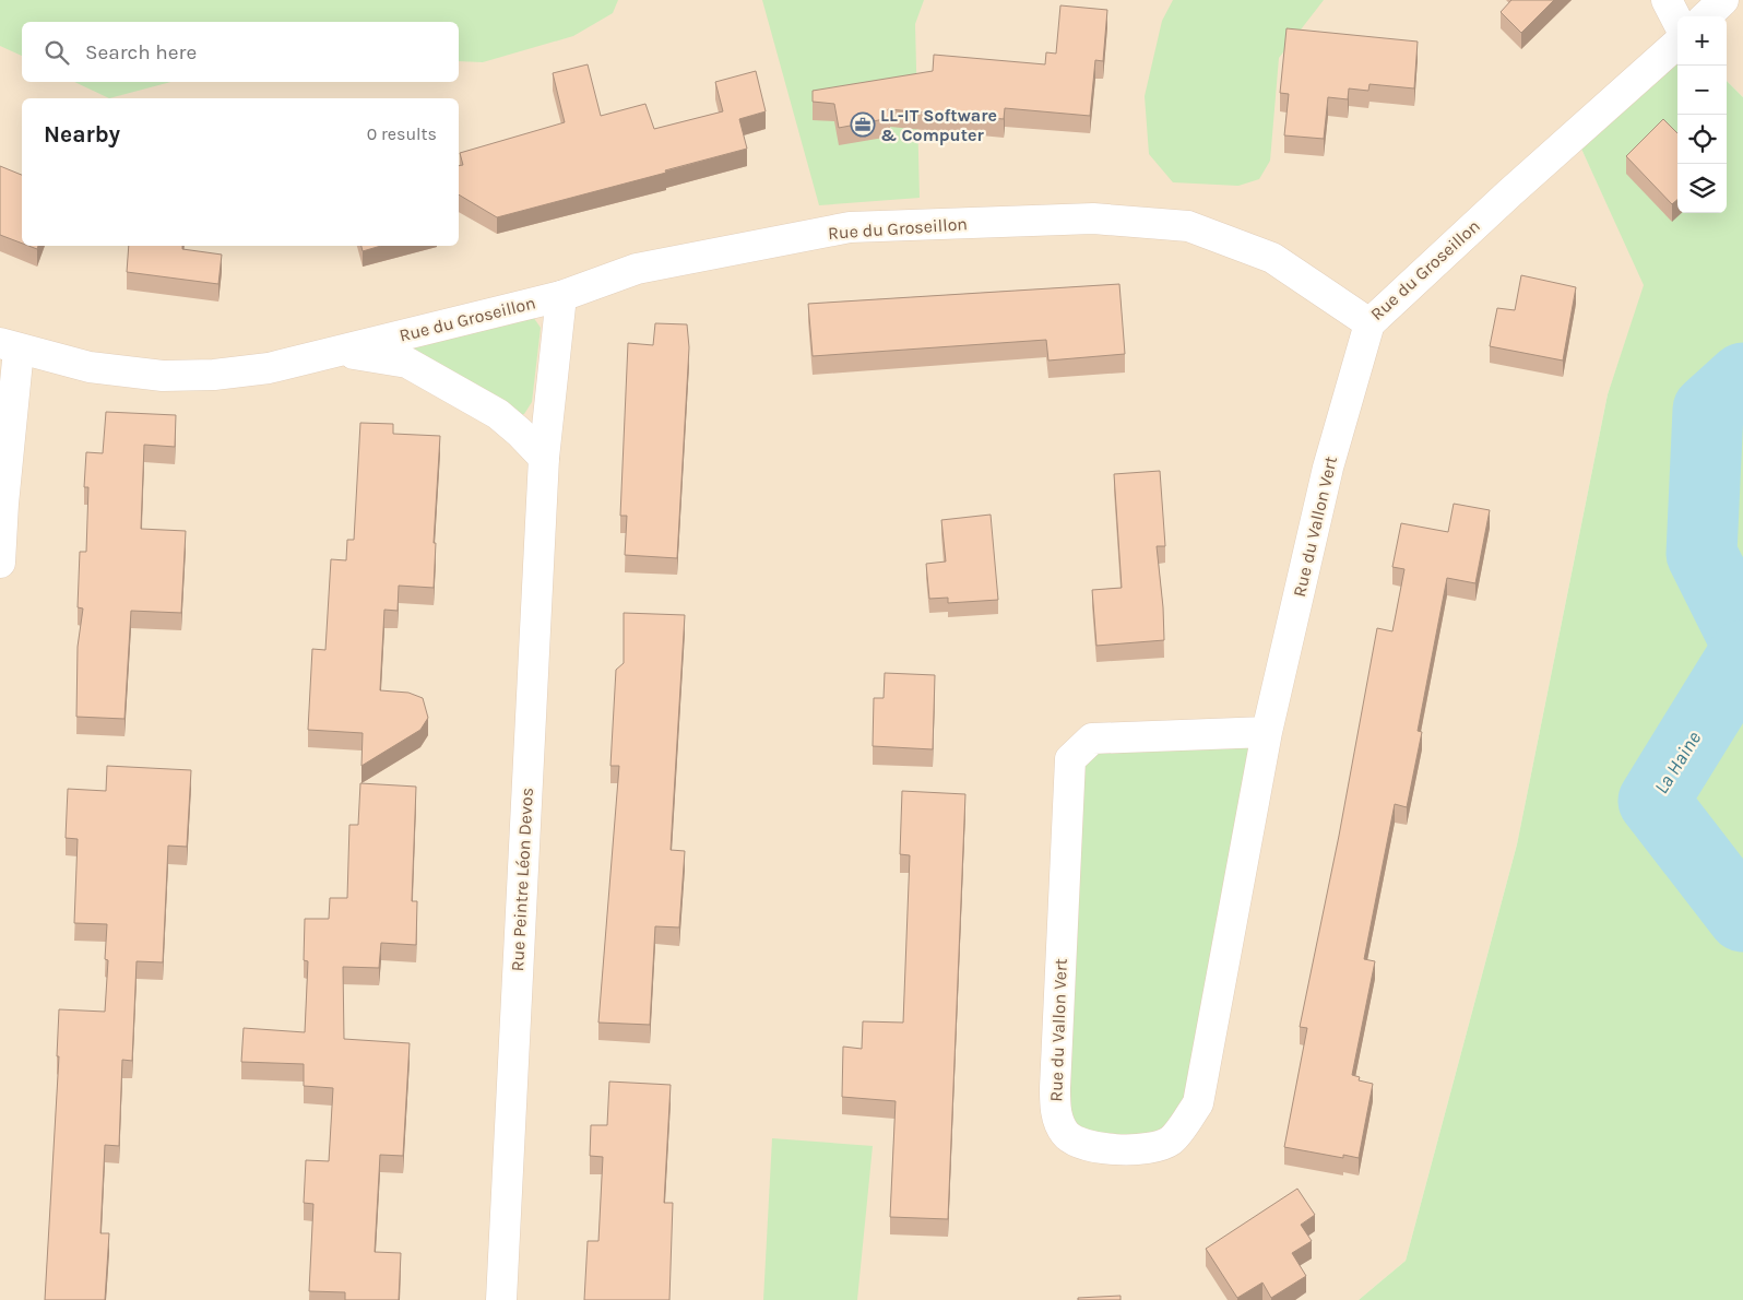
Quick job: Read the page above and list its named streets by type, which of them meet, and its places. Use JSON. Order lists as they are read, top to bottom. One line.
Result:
{"streets":{"street":["Rue du Groseillon","Rue du Vallon Vert","Rue Peintre Léon Devos"]},"crossings":[["Rue du Groseillon","Rue du Vallon Vert"],["Rue du Groseillon","Rue Peintre Léon Devos"]],"water":["La Haine"],"places":{"office":["LL-IT Software & Computer"]},"page":{"map_buttons":["+","−"],"search":"Search here","heading":["Nearby","0 results"]}}
